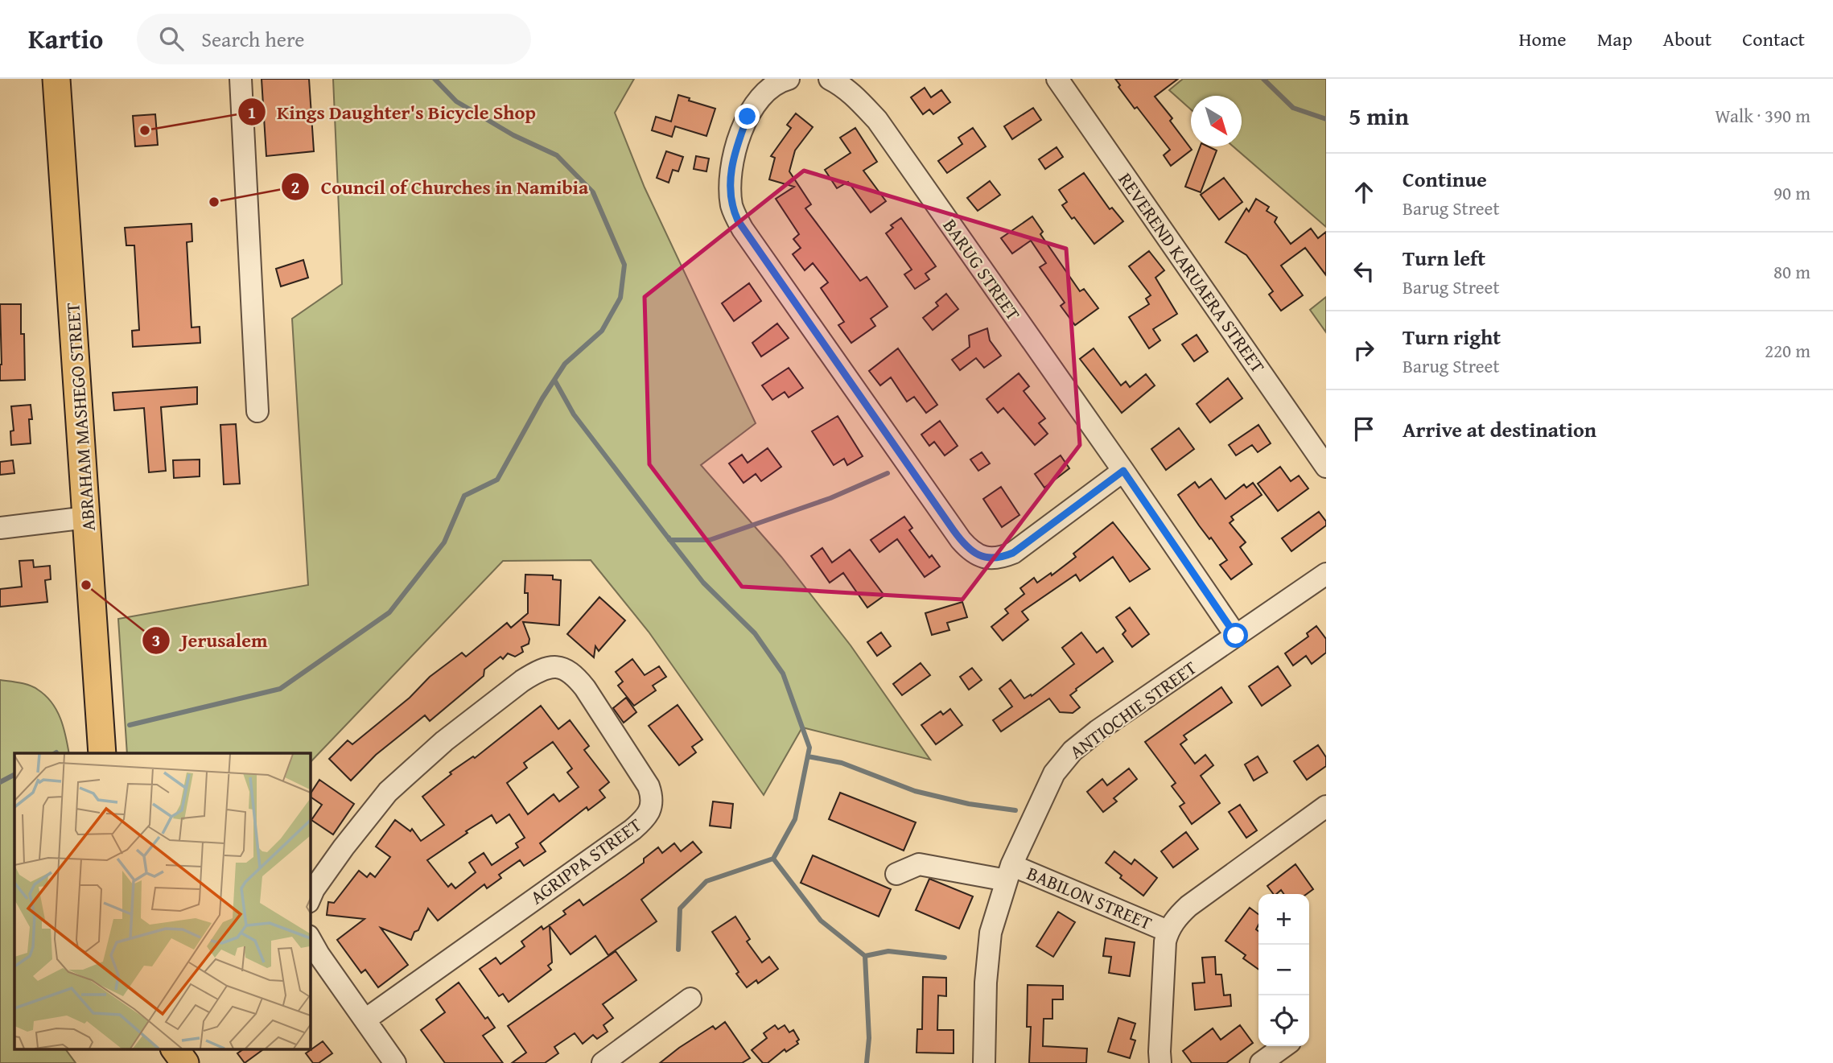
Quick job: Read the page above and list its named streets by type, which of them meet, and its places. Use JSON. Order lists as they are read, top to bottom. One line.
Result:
{"streets":{"main road":["ABRAHAM MASHEGO STREET"],"street":["BARUG STREET","REVEREND KARUAERA STREET","ANTIOCHIE STREET","AGRIPPA STREET","BABILON STREET"]},"crossings":[["BARUG STREET","ANTIOCHIE STREET"],["ANTIOCHIE STREET","BABILON STREET"]],"places":["Kings Daughter's Bicycle Shop","Council of Churches in Namibia","Jerusalem"],"north":"bottom right","page":{"header":"Kartio","search":"Search here","nav":["Home","Map","About","Contact"],"heading":["5 min","Walk · 390 m"],"list":[["Continue","Barug Street","90 m"],["Turn left","Barug Street","80 m"],["Turn right","Barug Street","220 m"],"Arrive at destination"],"map_buttons":["+","−"]}}
